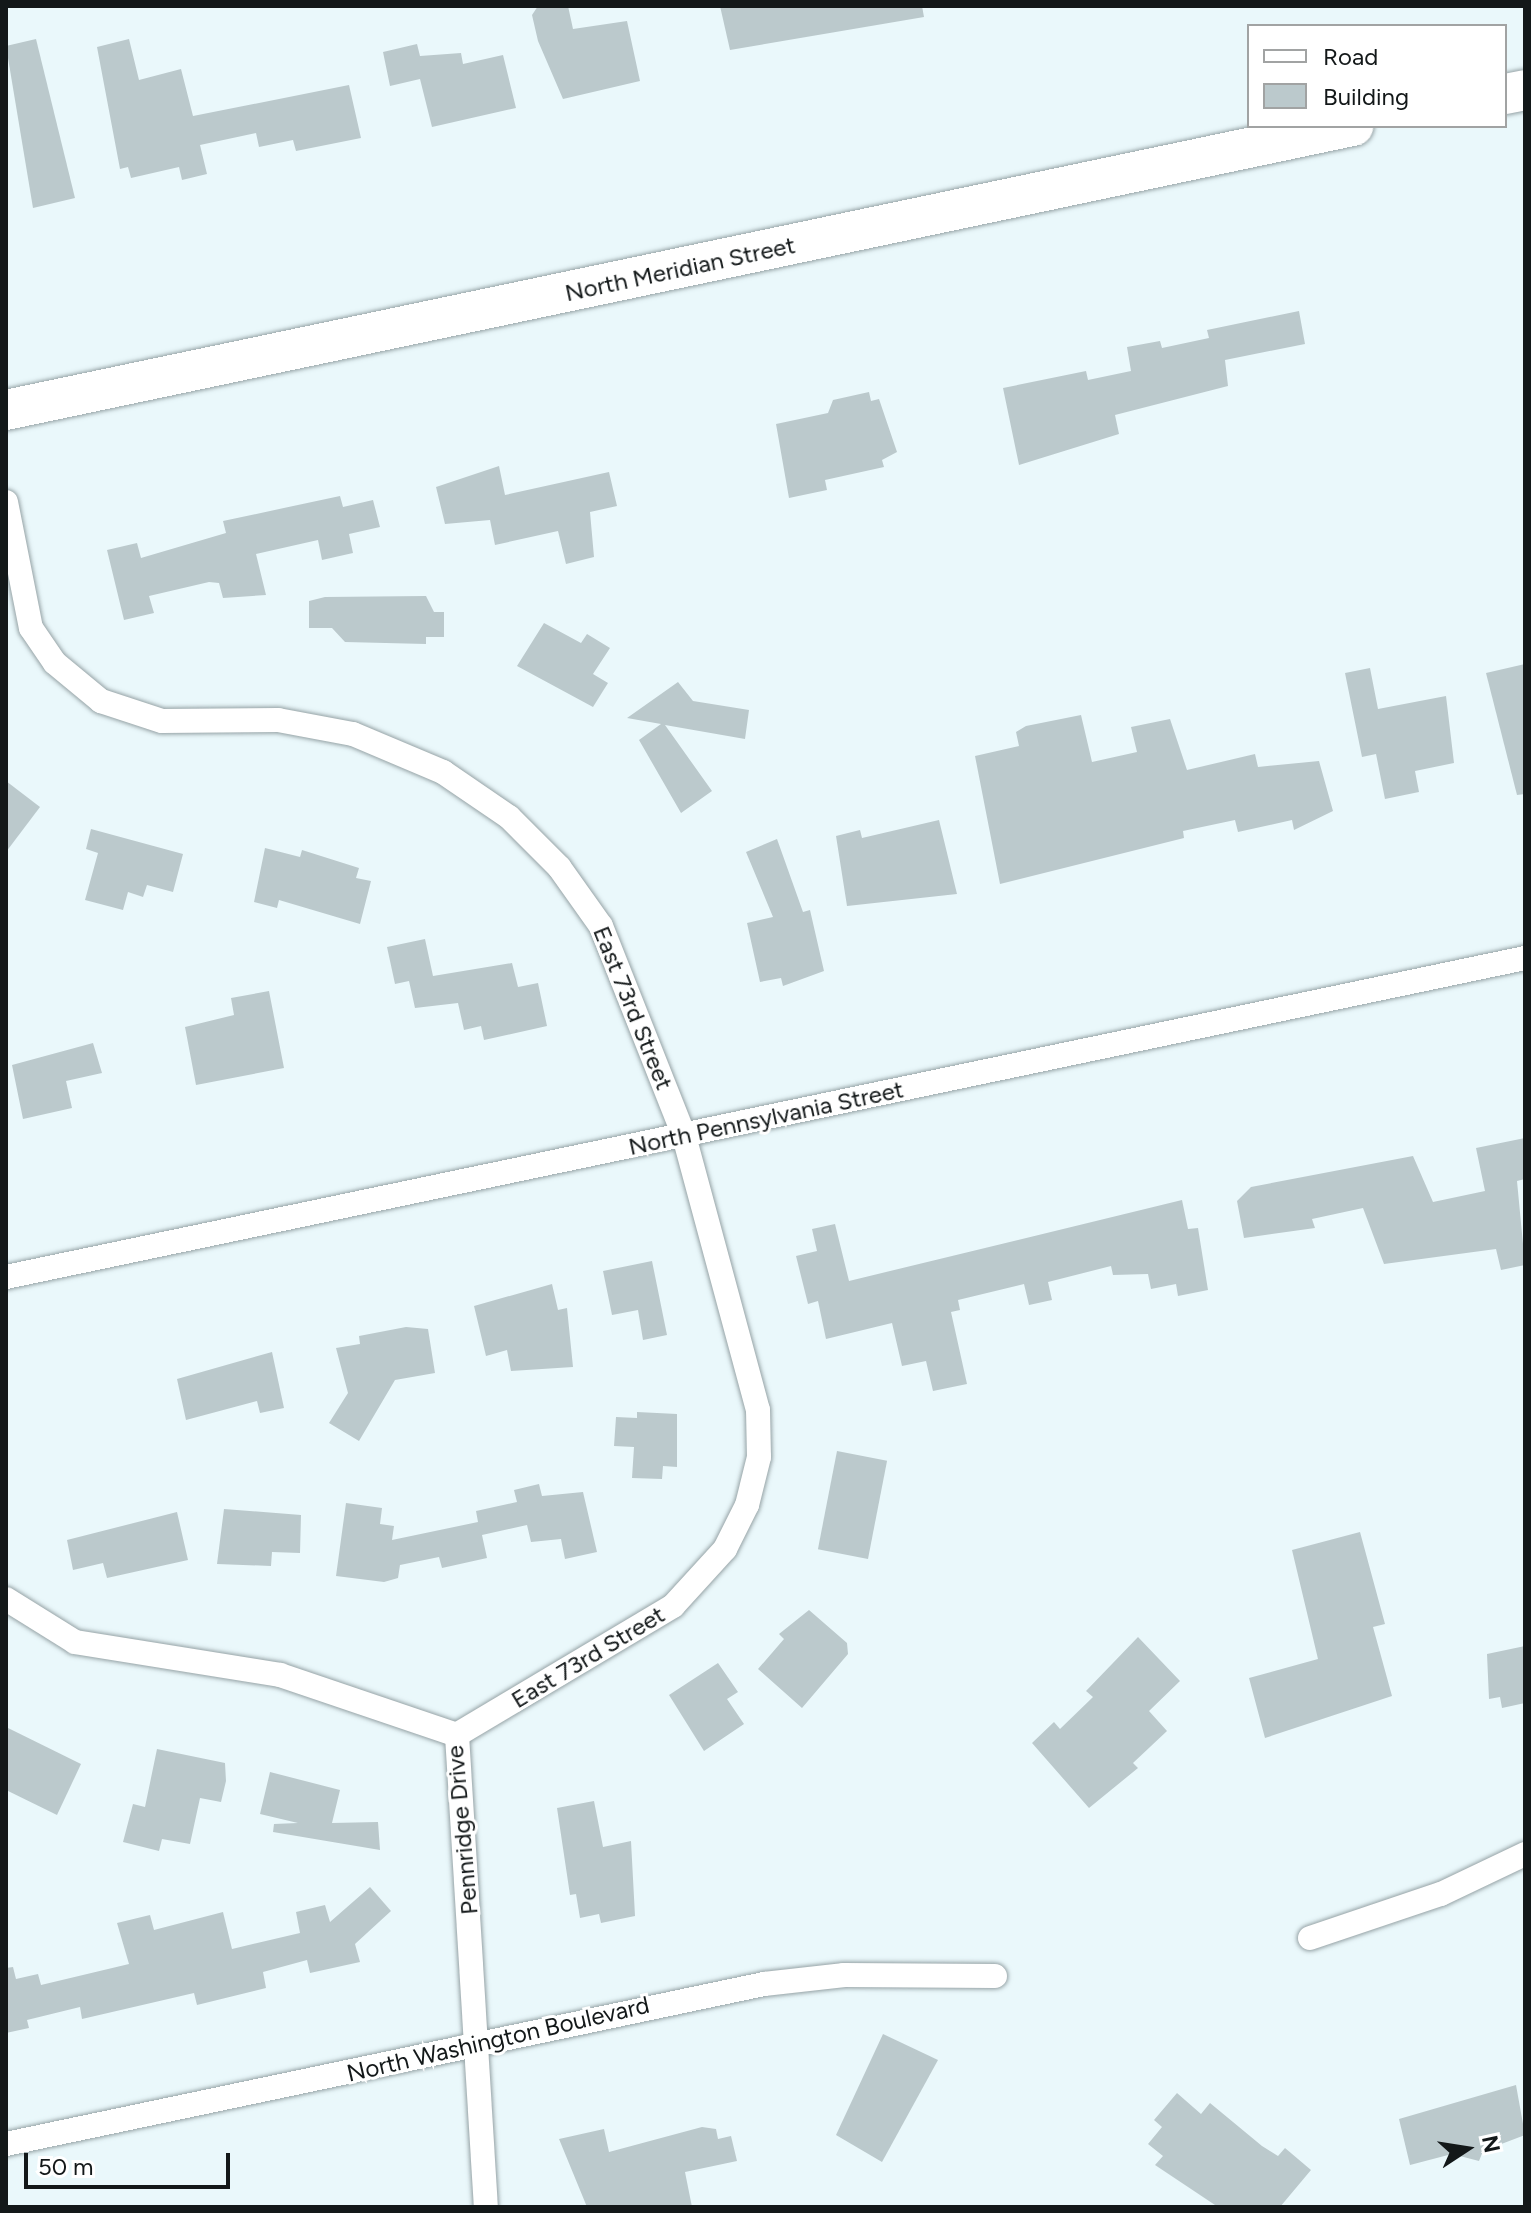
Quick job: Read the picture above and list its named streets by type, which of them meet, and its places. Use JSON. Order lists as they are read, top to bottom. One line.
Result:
{"streets":{"main road":["North Meridian Street"],"street":["East 73rd Street","North Pennsylvania Street","Pennridge Drive","North Washington Boulevard"]},"crossings":[["East 73rd Street","North Pennsylvania Street"],["East 73rd Street","Pennridge Drive"],["Pennridge Drive","North Washington Boulevard"]],"legend":["Road","Building"],"scale_bar":"50 m","north":"right"}
